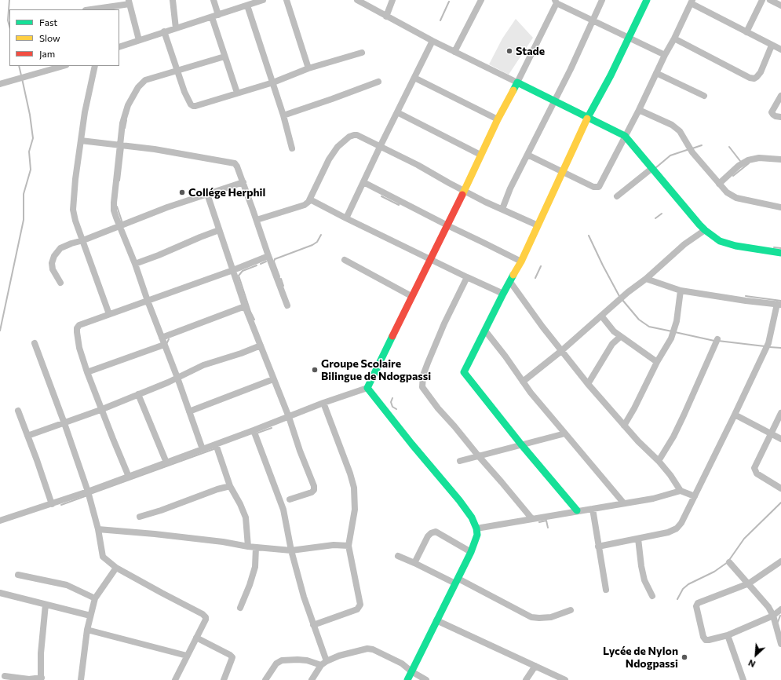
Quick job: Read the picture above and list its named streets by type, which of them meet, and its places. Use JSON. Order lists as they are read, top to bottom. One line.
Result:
{"places":["Stade","Collége Herphil","Groupe Scolaire Bilingue de Ndogpassi","Lycée de Nylon Ndogpassi"],"legend":["Fast","Slow","Jam"],"north":"bottom left"}
